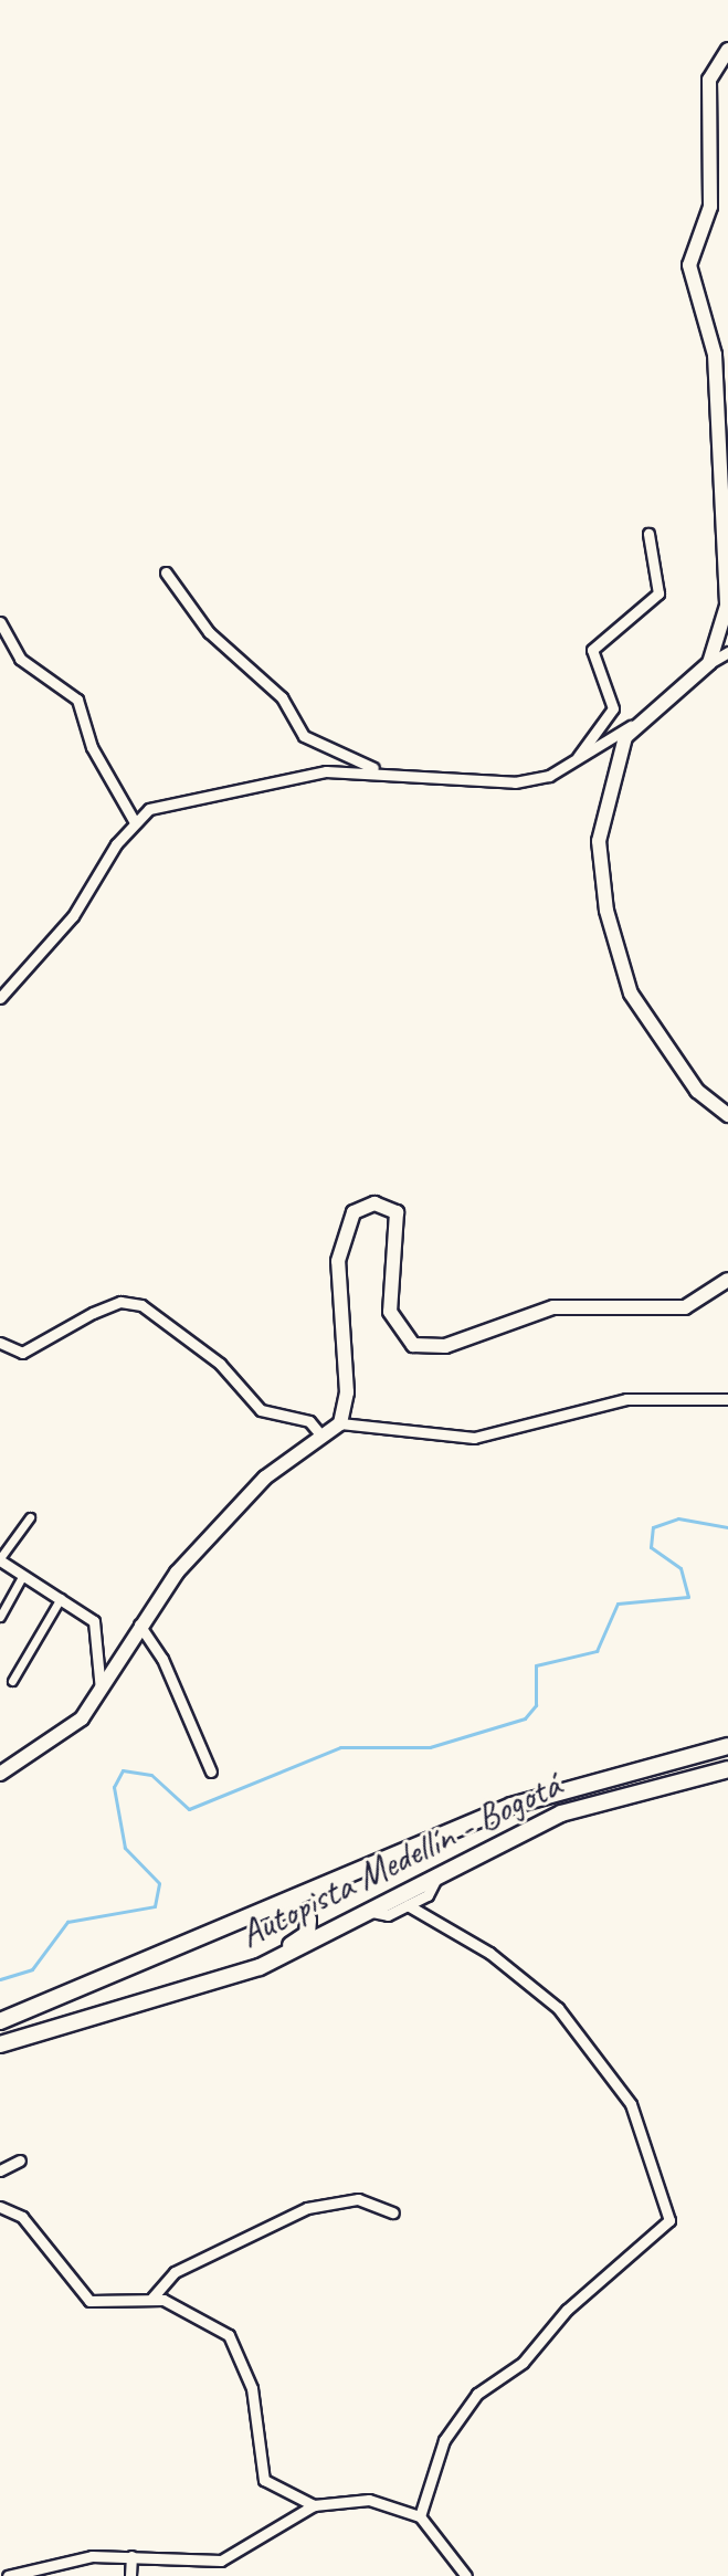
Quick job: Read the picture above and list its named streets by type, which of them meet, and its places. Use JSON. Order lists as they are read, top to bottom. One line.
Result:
{"streets":{"highway":["Autopista Medellín - Bogotá"]}}
